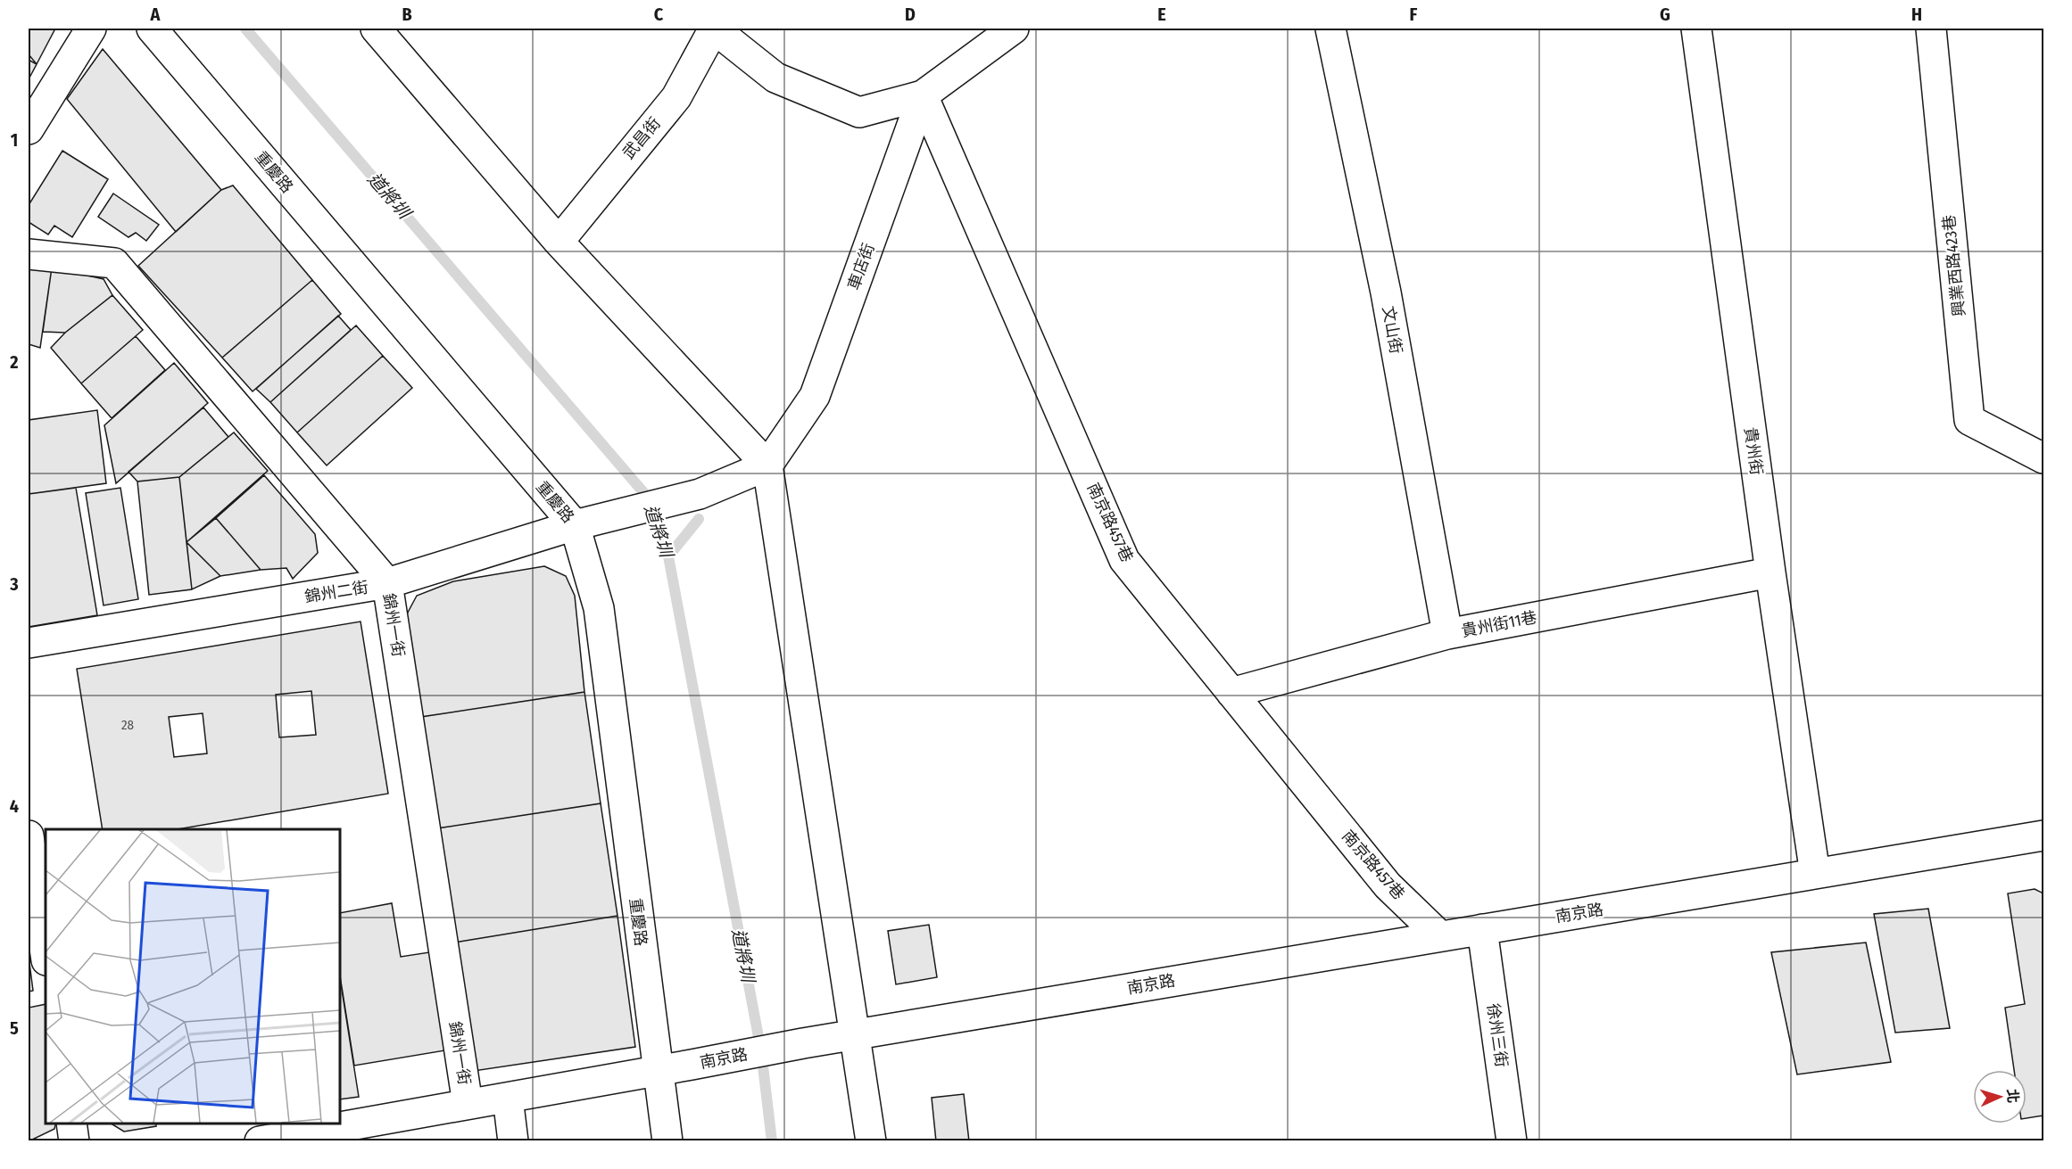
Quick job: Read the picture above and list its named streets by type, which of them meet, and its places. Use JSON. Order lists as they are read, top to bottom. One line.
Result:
{"streets":{"street":["武昌街","重慶路","興業西路423巷","車店街","文山街","貴州街","南京路457巷","錦州二街","貴州街11巷","錦州一街","南京路","徐州三街"]},"crossings":[["重慶路","錦州二街"],["重慶路","南京路"],["車店街","南京路457巷"],["車店街","錦州二街"],["文山街","貴州街11巷"],["貴州街","貴州街11巷"],["貴州街","南京路"],["南京路457巷","貴州街11巷"],["南京路457巷","南京路"],["錦州二街","錦州一街"],["錦州一街","南京路"],["南京路","徐州三街"]],"water":["道將圳"],"house_numbers":["28"],"north":"right","grid":{"columns":["A","B","C","D","E","F","G","H"],"rows":["1","2","3","4","5"]}}
